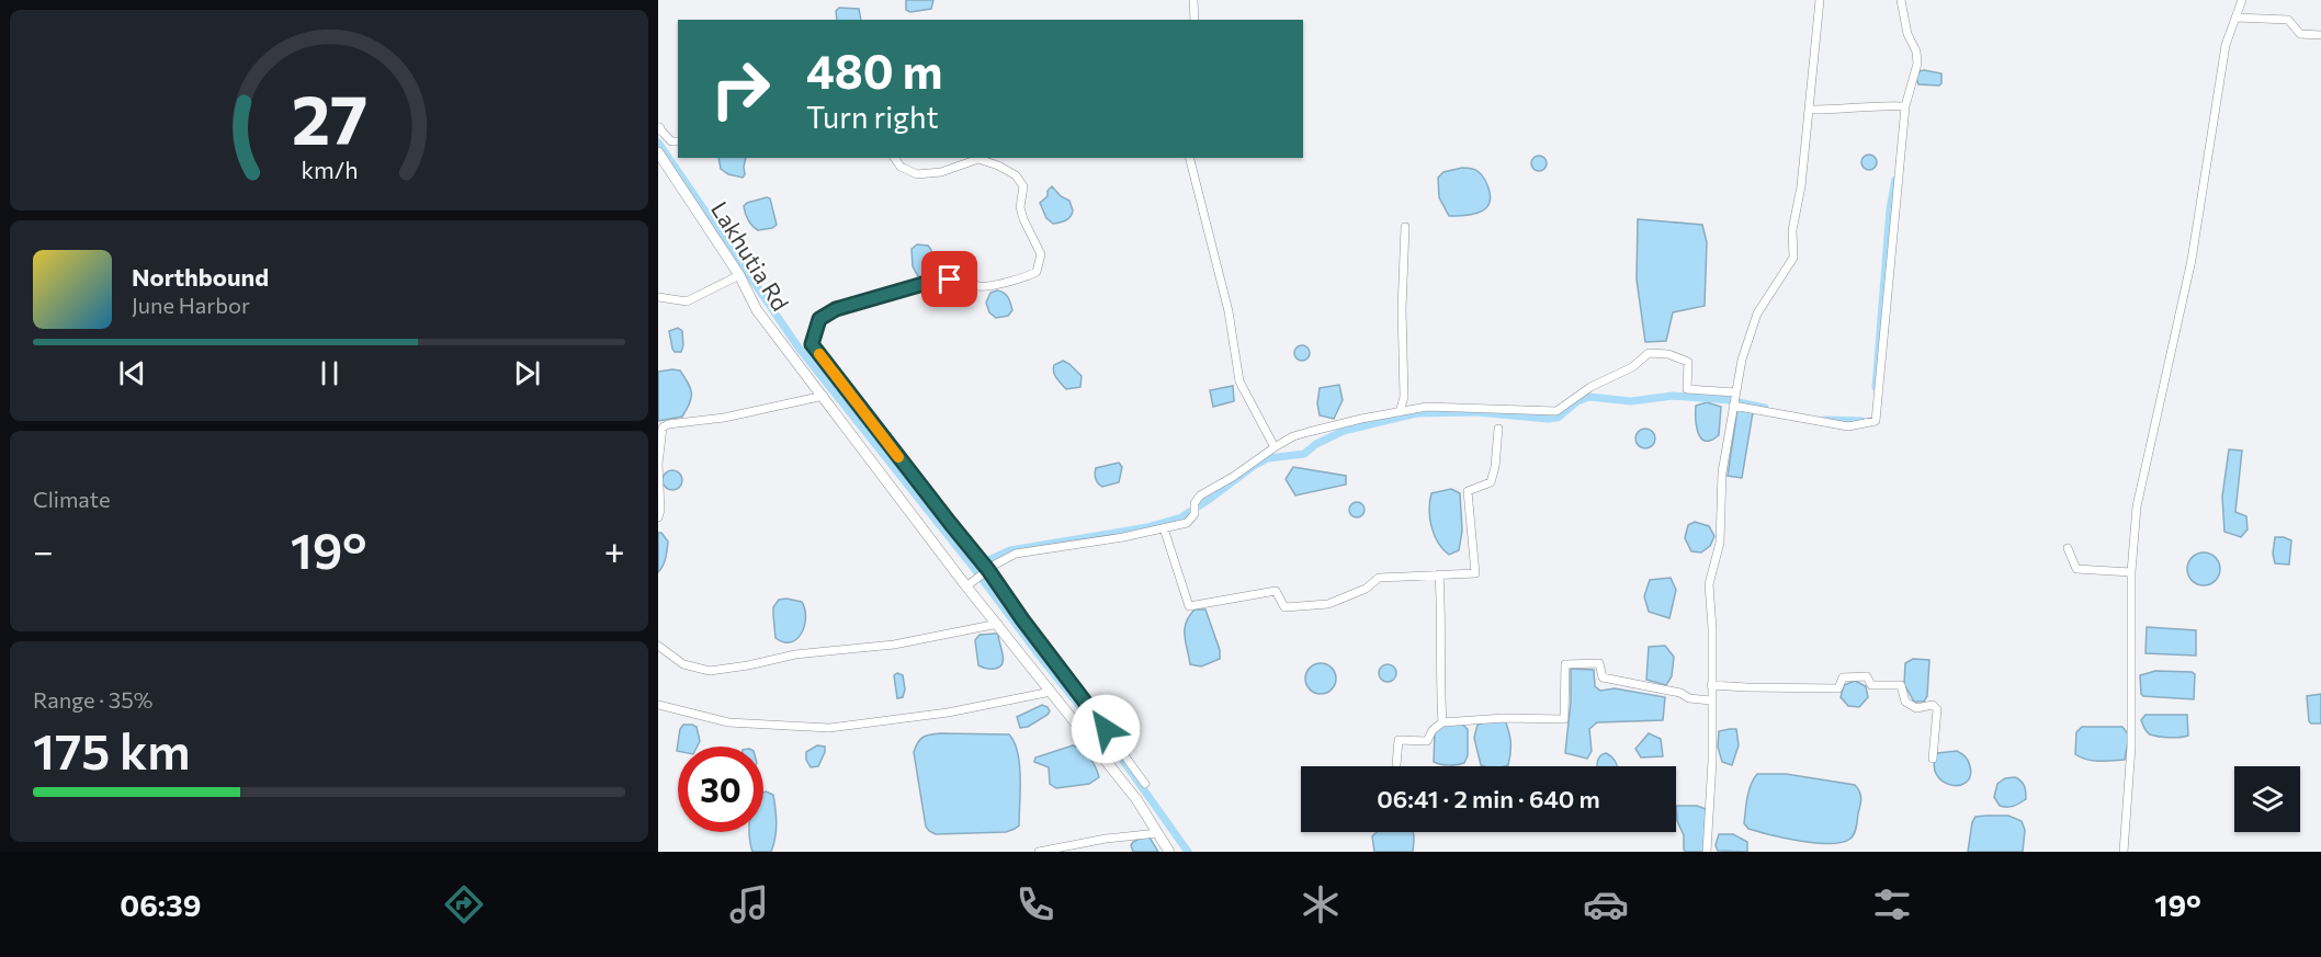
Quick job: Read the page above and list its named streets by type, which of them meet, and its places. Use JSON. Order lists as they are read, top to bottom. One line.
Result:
{"streets":{"street":["Lakhutia Rd"]},"page":{"turn":["480 m","Turn right"],"song":["Northbound","June Harbor"],"tile":["Climate",["Range · 35%","175 km"]],"heat":["−","19°","+"],"limit":"30","trip":"06:41 · 2 min · 640 m","tabs":["06:39","19°"],"gauge":["27","km/h"]}}
